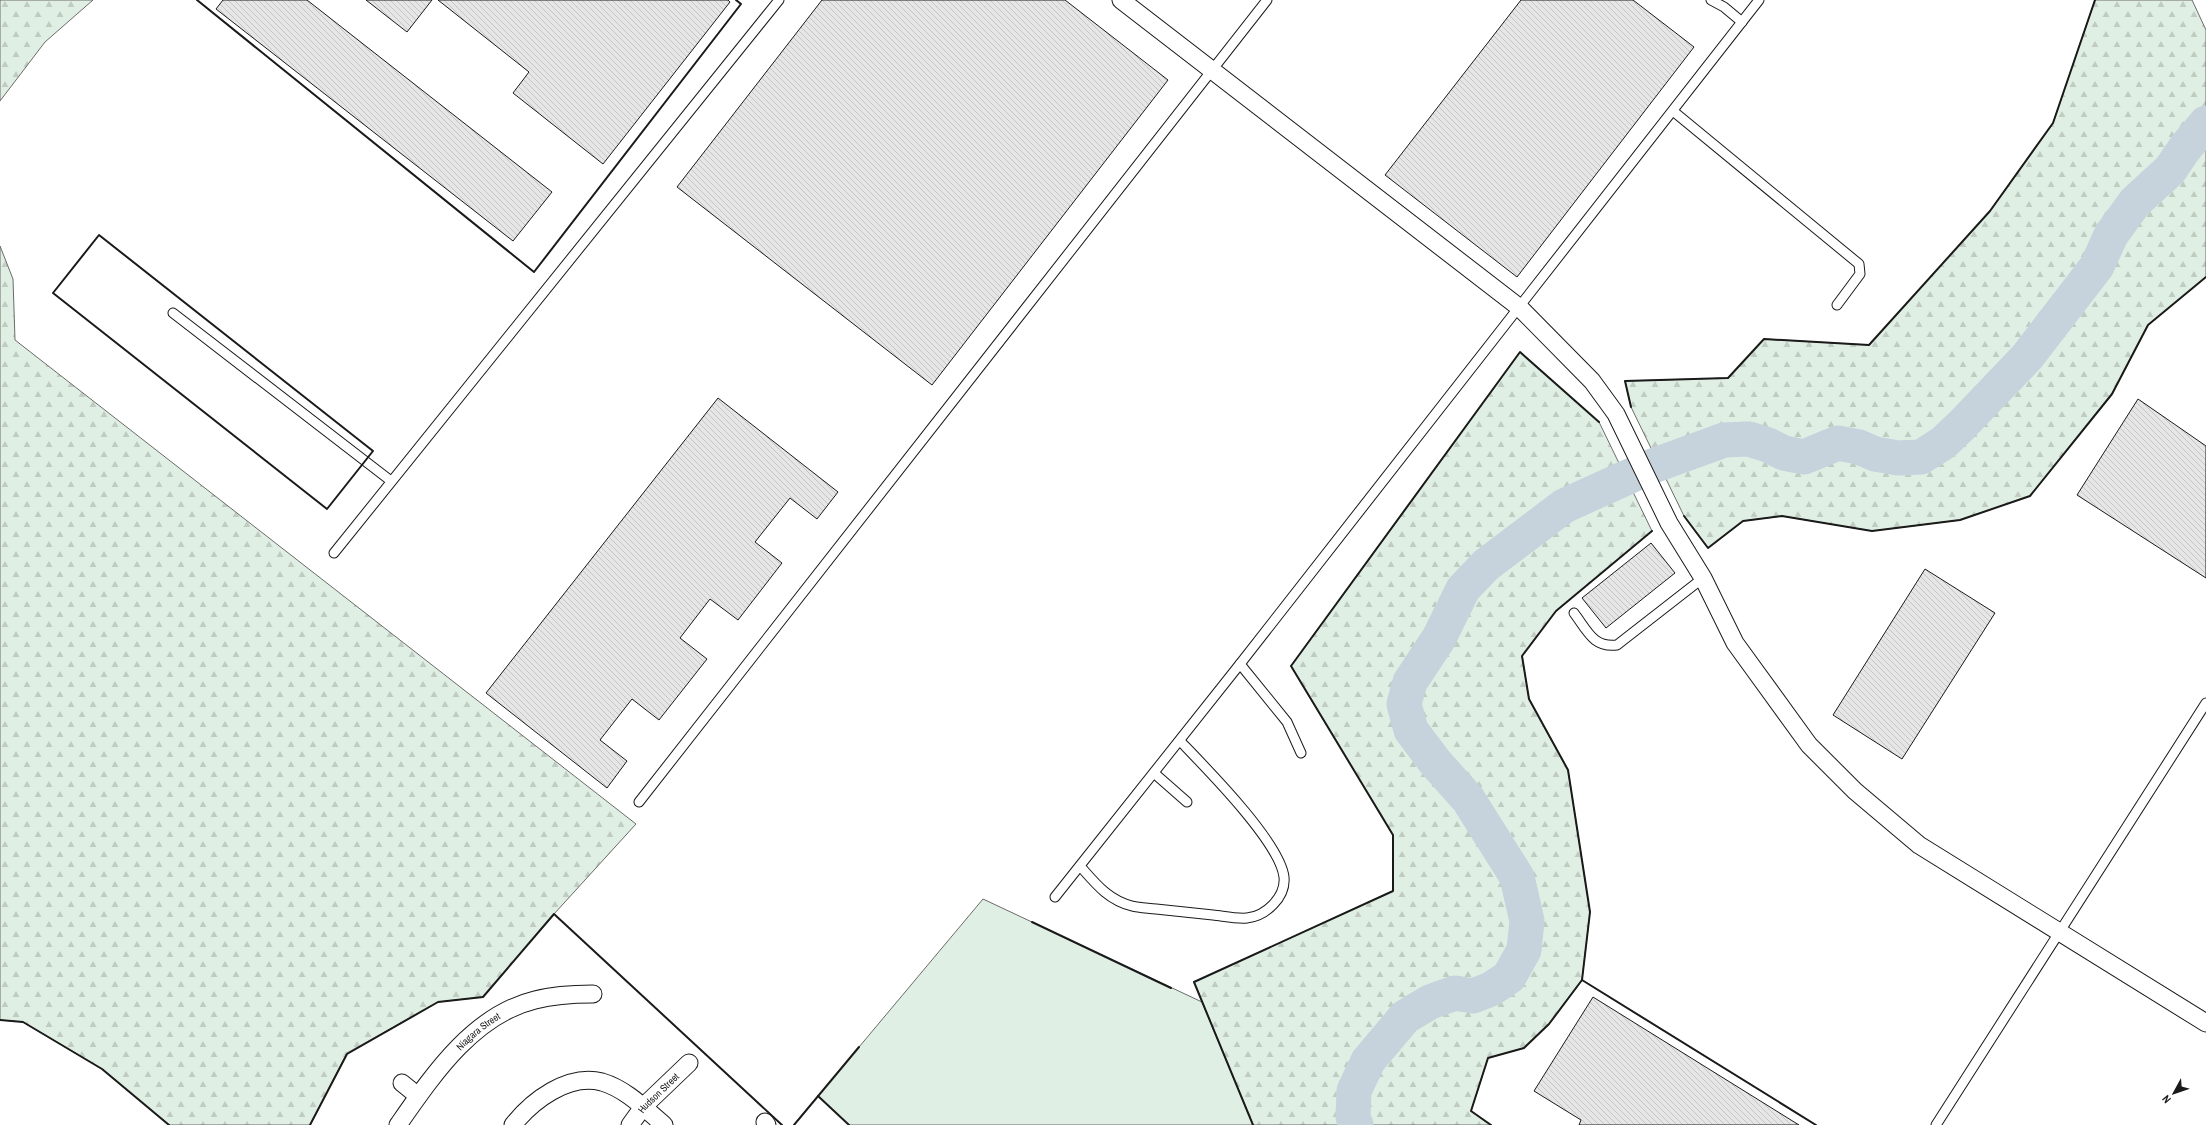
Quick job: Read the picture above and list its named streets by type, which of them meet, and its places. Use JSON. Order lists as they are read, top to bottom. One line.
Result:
{"streets":{"street":["Niagara Street","Hudson Street"]},"north":"bottom left"}
